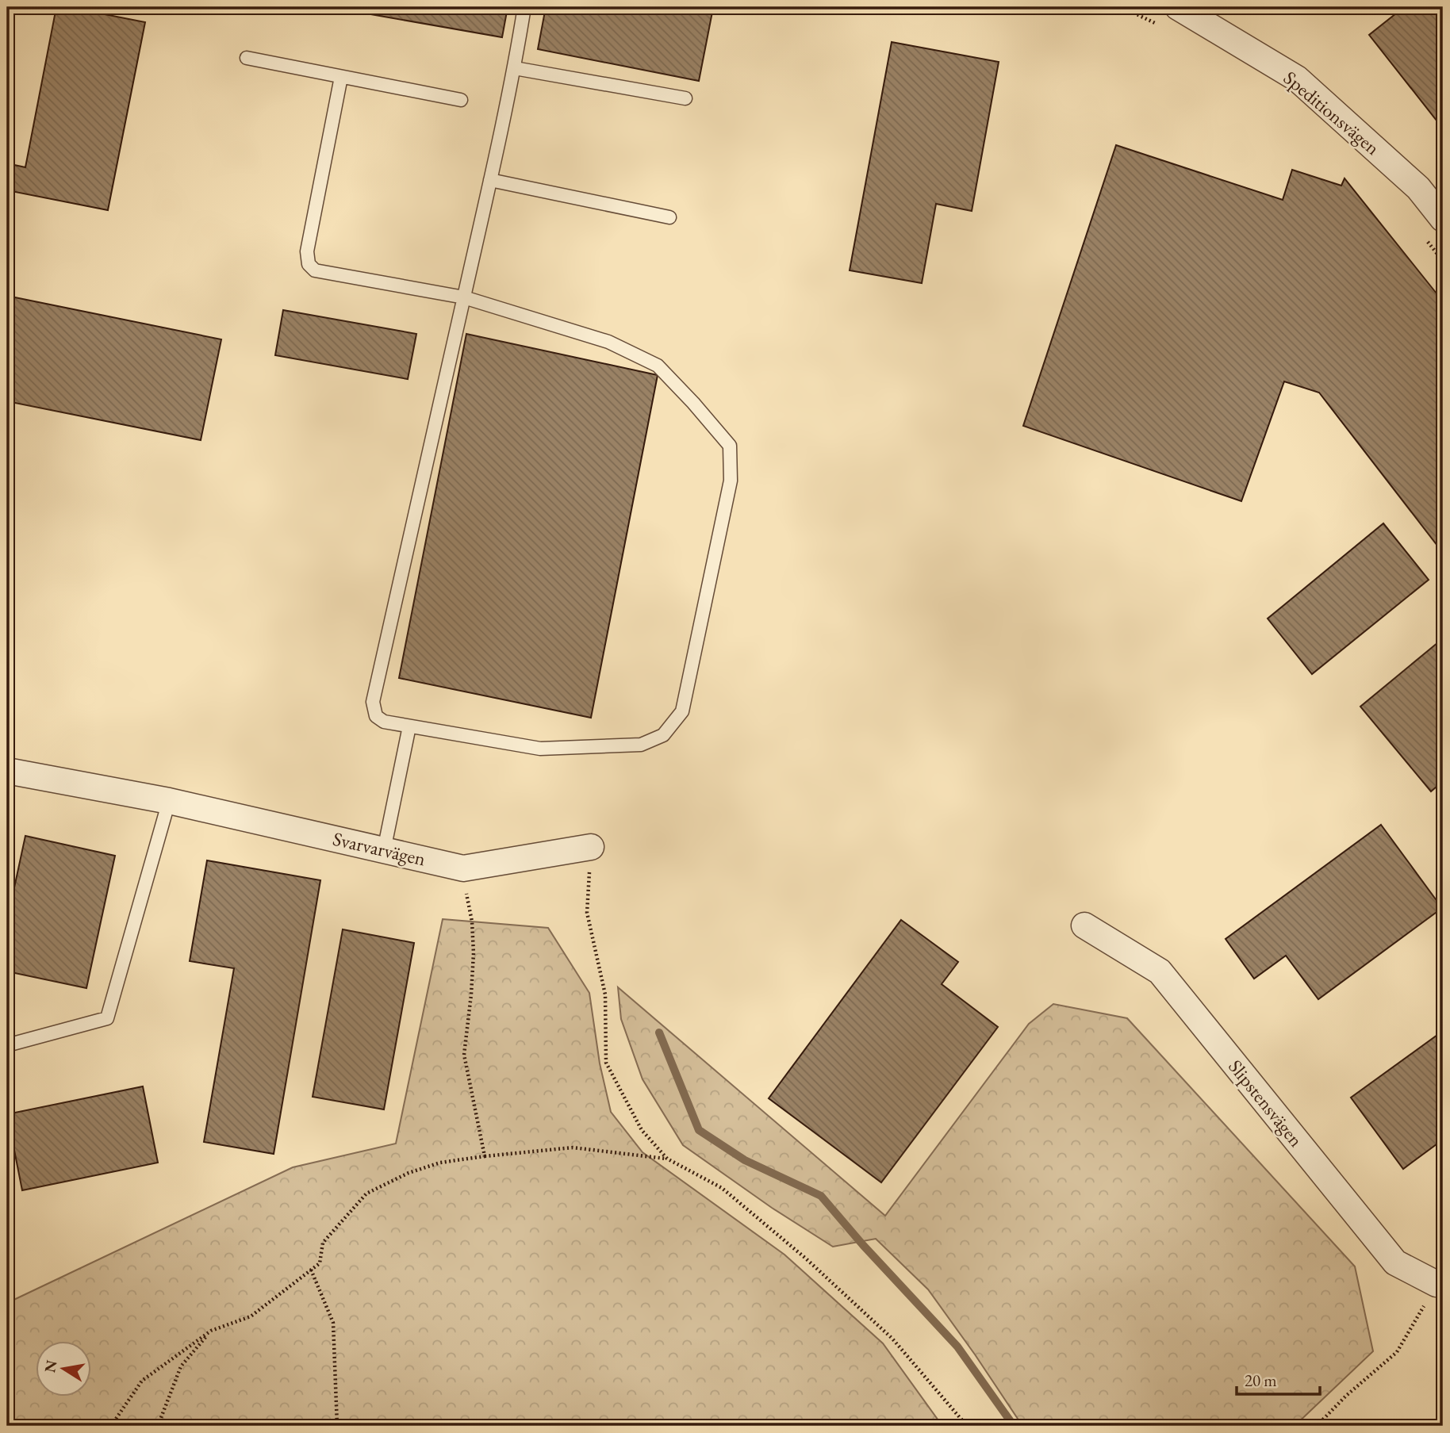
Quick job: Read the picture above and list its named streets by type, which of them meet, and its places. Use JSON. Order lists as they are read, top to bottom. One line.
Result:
{"streets":{"street":["Speditionsvägen","Svarvarvägen","Slipstensvägen"]},"scale_bar":"20 m","north":"left"}
